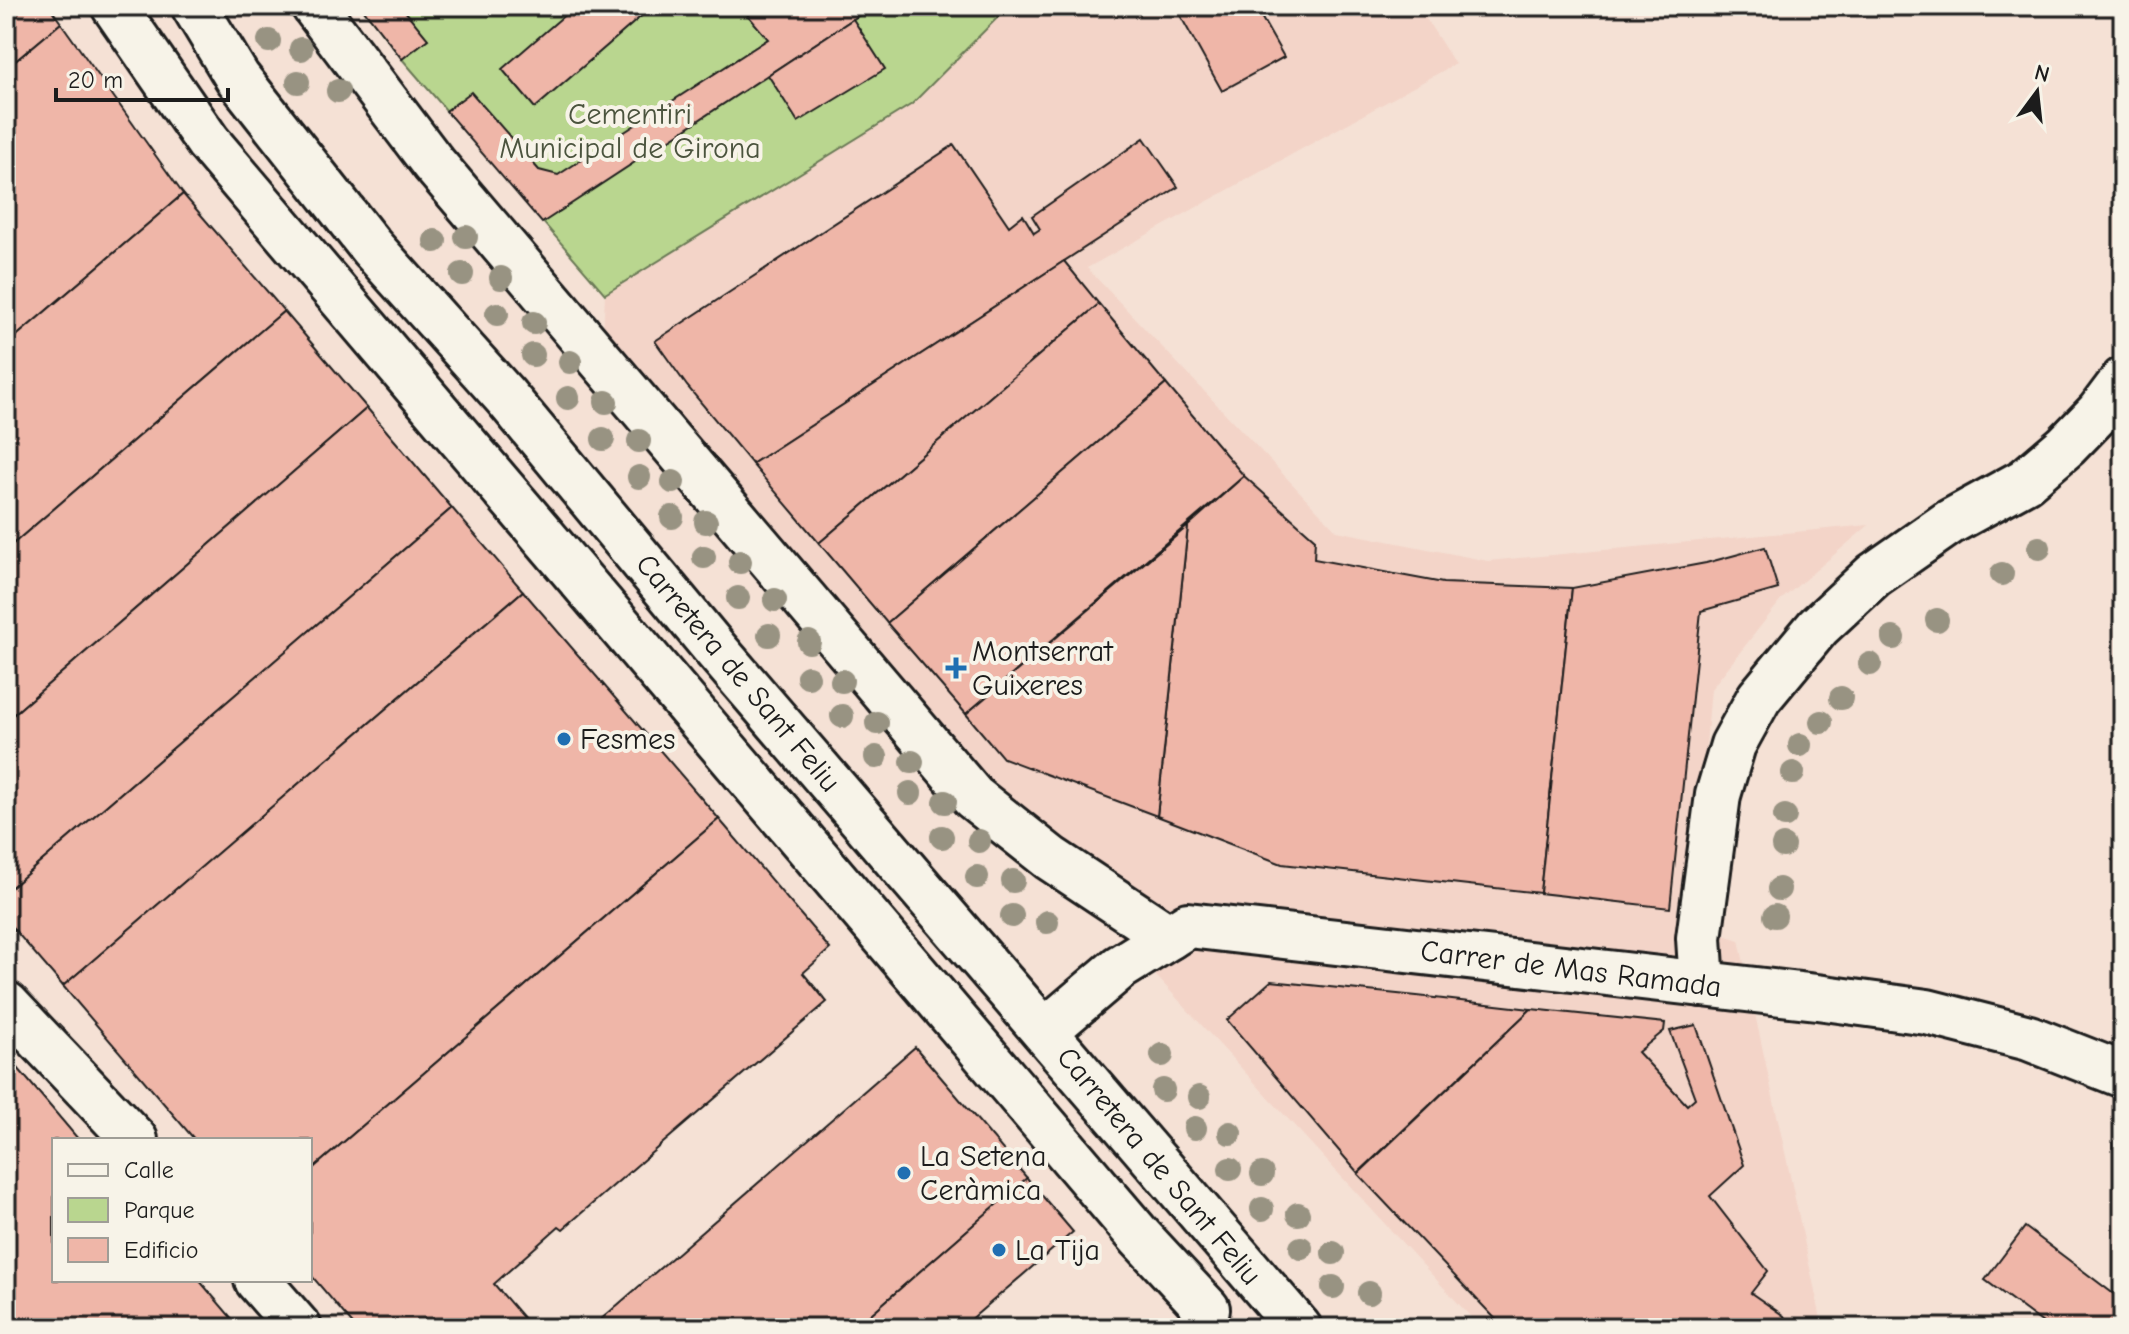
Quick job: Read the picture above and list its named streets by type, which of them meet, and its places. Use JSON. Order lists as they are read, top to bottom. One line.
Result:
{"streets":{"street":["Carretera de Sant Feliu","Carrer de Mas Ramada"]},"crossings":[["Carretera de Sant Feliu","Carrer de Mas Ramada"]],"parks":["Cementiri Municipal de Girona"],"places":{"health":["Montserrat Guixeres"],"other":["Fesmes","La Setena Ceràmica","La Tija"]},"legend":["Calle","Parque","Edificio"],"scale_bar":"20 m","north":"top"}
